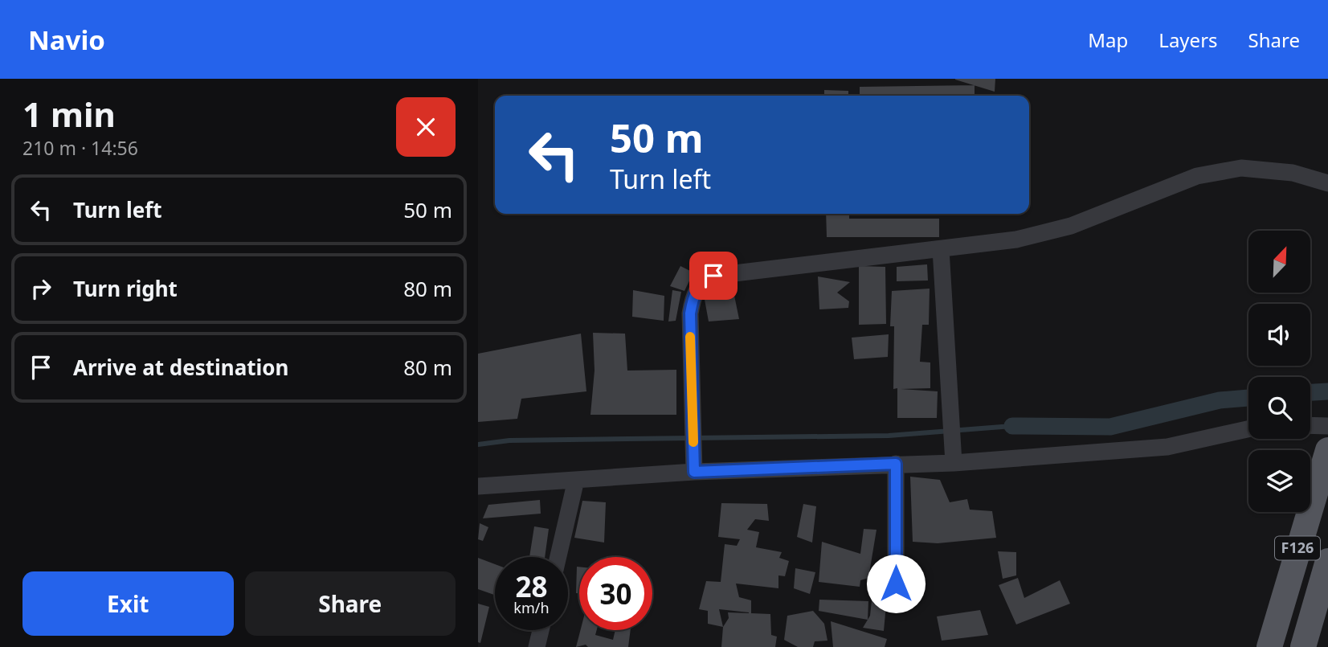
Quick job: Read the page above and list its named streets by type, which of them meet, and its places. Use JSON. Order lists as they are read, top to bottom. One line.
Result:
{"streets":{"main road":["F126"]},"north":"top right","page":{"header":"Navio","nav":["Map","Layers","Share"],"heading":["1 min","210 m · 14:56"],"turn":["50 m","Turn left"],"list":[{"name":"Turn left","value":"50 m"},{"name":"Turn right","value":"80 m"},{"name":"Arrive at destination","value":"80 m"}],"speed":"28 km/h","limit":"30","buttons":["Exit","Share"]}}
